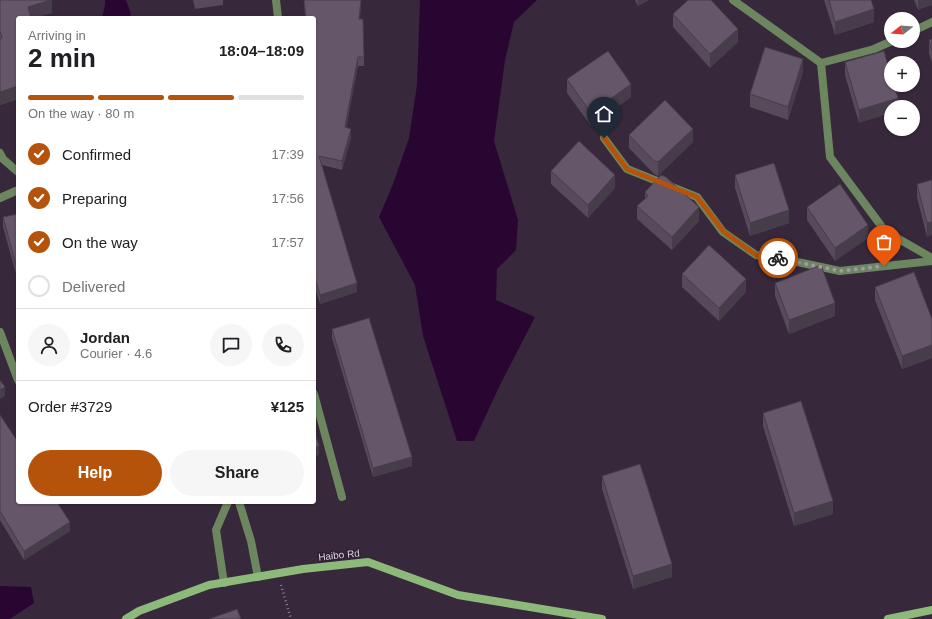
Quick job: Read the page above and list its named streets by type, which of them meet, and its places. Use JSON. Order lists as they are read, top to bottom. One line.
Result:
{"streets":{"street":["Haibo Rd"]},"north":"left","page":{"map_buttons":["+","−"],"heading":["2 min","Arriving in","18:04–18:09"],"panel":["Jordan","Courier · 4.6","Order #3729","¥125"],"bar":"On the way · 80 m","list":[["Confirmed","17:39"],["Preparing","17:56"],["On the way","17:57"],"Delivered"],"buttons":["Help","Share"]}}
